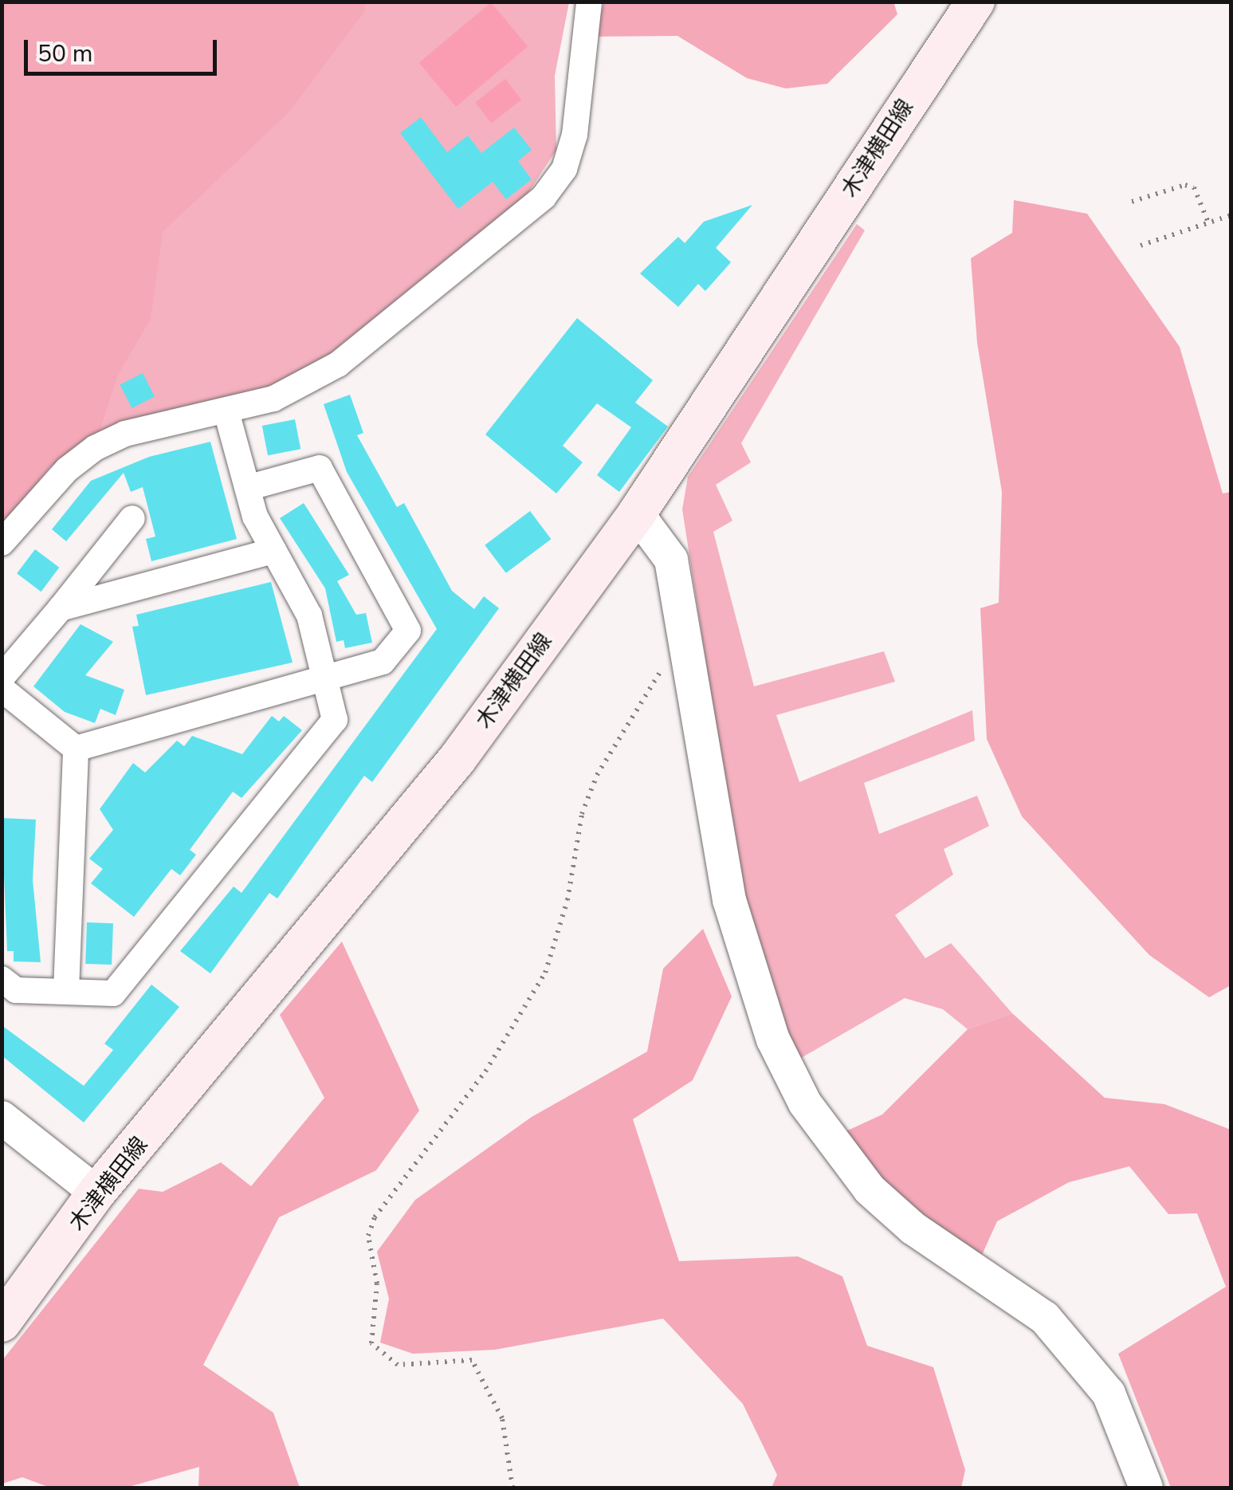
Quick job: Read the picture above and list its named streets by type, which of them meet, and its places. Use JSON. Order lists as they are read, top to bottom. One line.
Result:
{"streets":{"main road":["木津横田線"]},"scale_bar":"50 m"}
